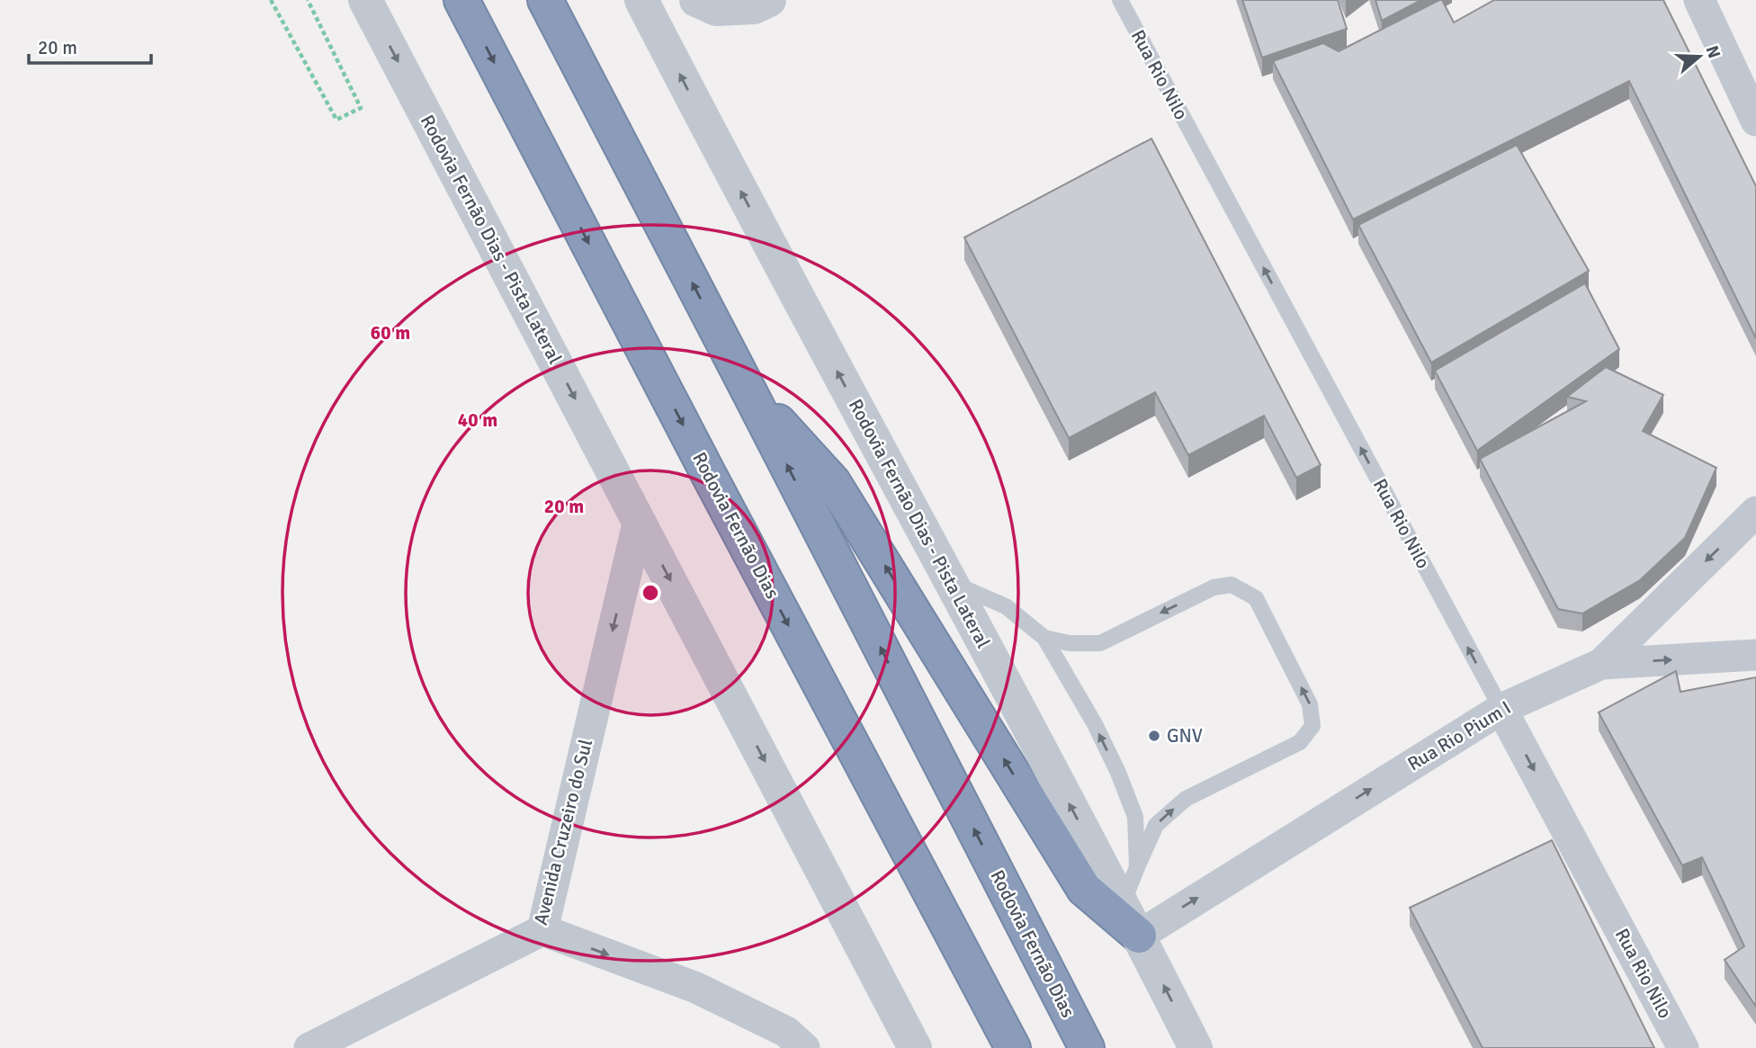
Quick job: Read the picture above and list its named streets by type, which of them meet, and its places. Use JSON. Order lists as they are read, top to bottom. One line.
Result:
{"streets":{"highway":["Rodovia Fernão Dias"],"street":["Rua Rio Nilo","Rodovia Fernão Dias - Pista Lateral","Rua Rio Pium I","Avenida Cruzeiro do Sul"]},"crossings":[["Rua Rio Nilo","Rua Rio Pium I"],["Rodovia Fernão Dias - Pista Lateral","Rua Rio Pium I"],["Rodovia Fernão Dias - Pista Lateral","Avenida Cruzeiro do Sul"]],"one_way":["Avenida Cruzeiro do Sul"],"places":["GNV"],"scale_bar":"20 m","north":"right","rings":["60 m","40 m","20 m"]}
